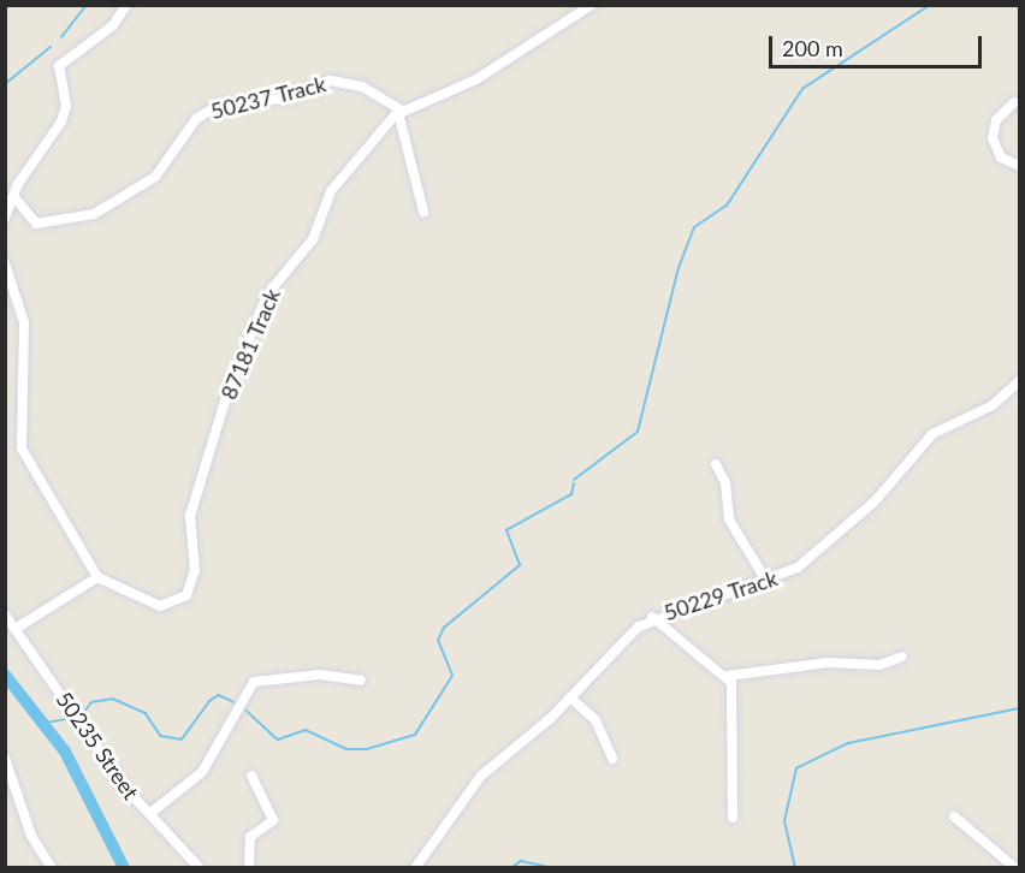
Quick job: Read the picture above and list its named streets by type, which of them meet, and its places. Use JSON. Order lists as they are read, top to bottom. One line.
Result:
{"streets":{"street":["50237 Track","87181 Track","50229 Track","50235 Street"]},"crossings":[["50237 Track","87181 Track"]],"scale_bar":"200 m"}
